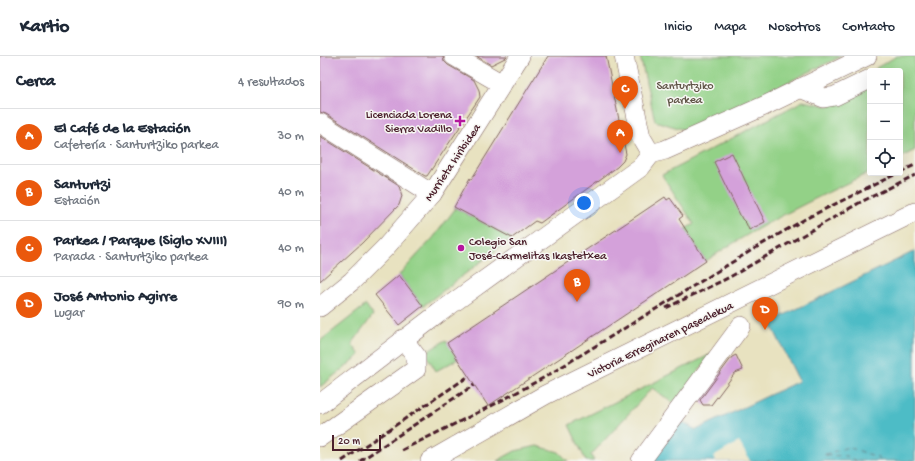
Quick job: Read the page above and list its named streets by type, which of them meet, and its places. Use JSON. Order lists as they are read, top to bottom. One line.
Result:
{"streets":{"street":["Murrieta hiribidea","Victoria Erreginaren pasealekua"]},"parks":["Santurtziko parkea"],"places":{"health":["Licenciada Lorena Sierra Vadillo"],"other":["Colegio San José-Carmelitas Ikastetxea"]},"scale_bar":"20 m","page":{"header":"Kartio","nav":["Inicio","Mapa","Nosotros","Contacto"],"heading":["Cerca","4 resultados"],"map_buttons":["+","−"],"pins":["C","A","B","D"],"list":[{"mark":"A","name":"El Café de la Estación","note":"Cafetería · Santurtziko parkea","value":"30 m"},{"mark":"B","name":"Santurtzi","note":"Estación","value":"40 m"},{"mark":"C","name":"Parkea / Parque (Siglo XVIII)","note":"Parada · Santurtziko parkea","value":"40 m"},{"mark":"D","name":"José Antonio Agirre","note":"Lugar","value":"90 m"}],"scale":"20 m"}}
